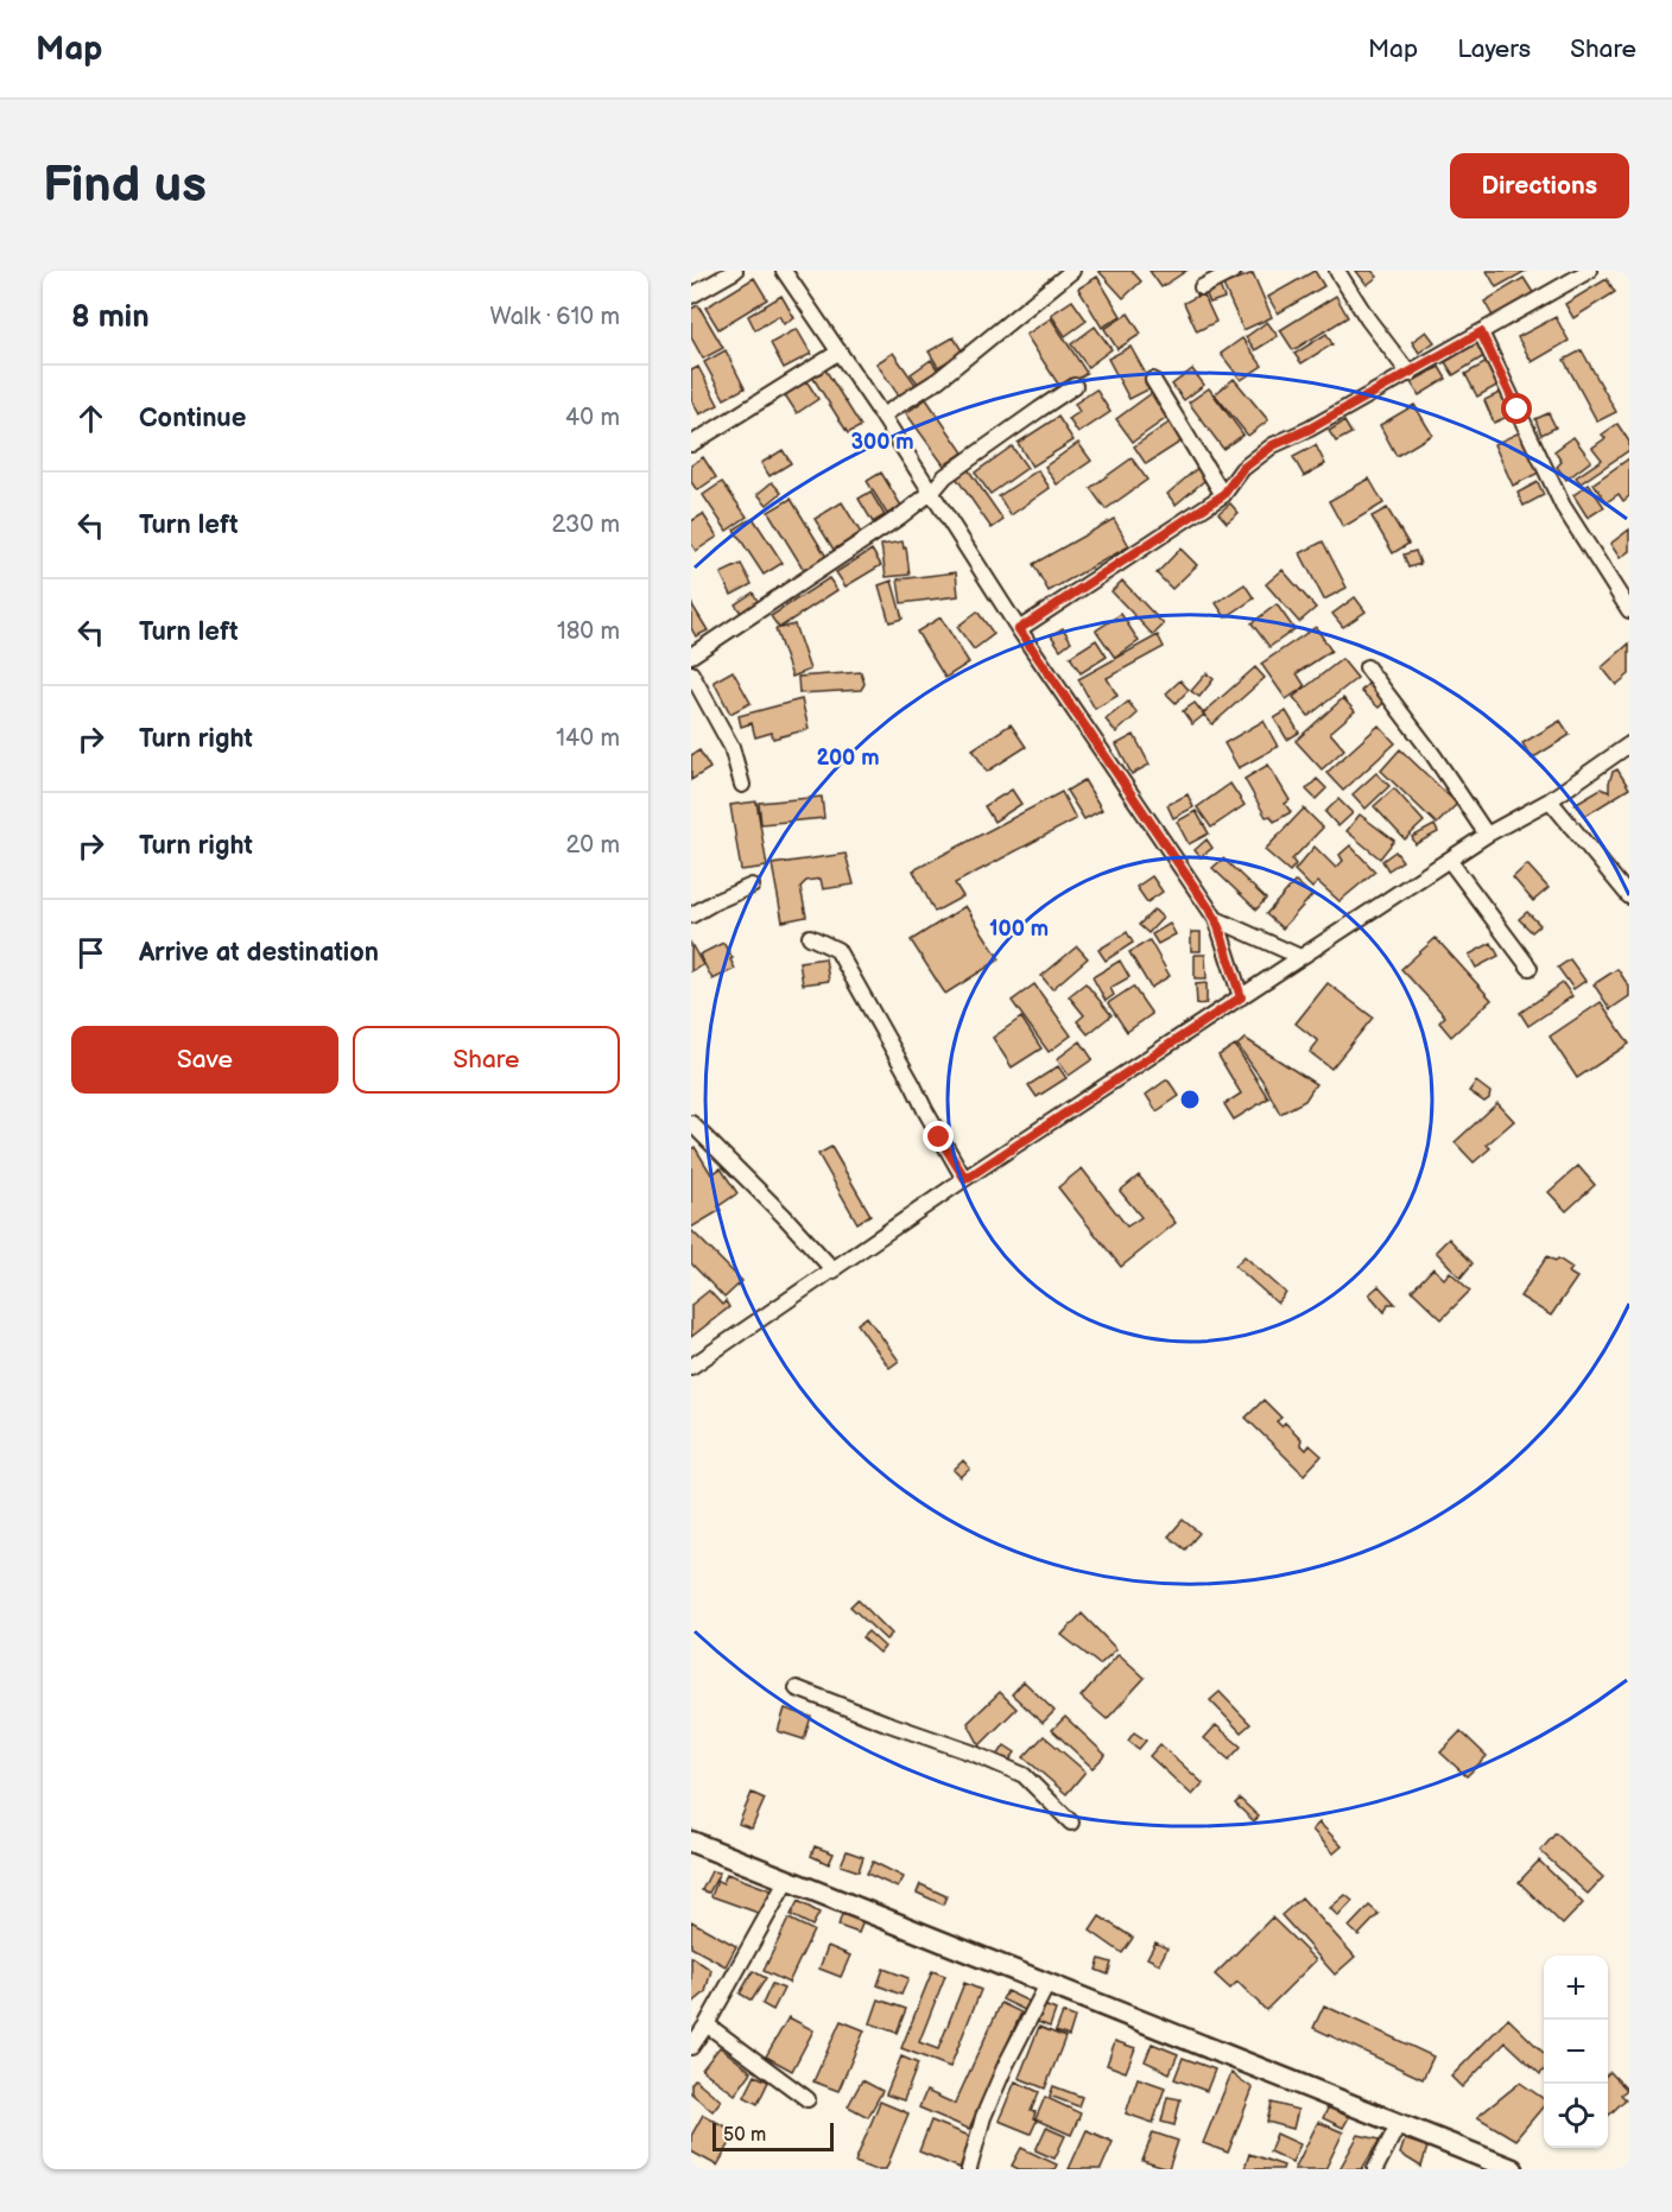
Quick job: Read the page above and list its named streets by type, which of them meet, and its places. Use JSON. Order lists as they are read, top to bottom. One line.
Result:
{"scale_bar":"50 m","page":{"header":"Map","nav":["Map","Layers","Share"],"buttons":["Directions",["Save","Share"]],"title":"Find us","heading":["8 min","Walk · 610 m"],"list":[["Continue","40 m"],["Turn left","230 m"],["Turn left","180 m"],["Turn right","140 m"],["Turn right","20 m"],"Arrive at destination"],"map_buttons":["+","−"],"scale":"50 m"},"rings":["300 m","200 m","100 m"]}
